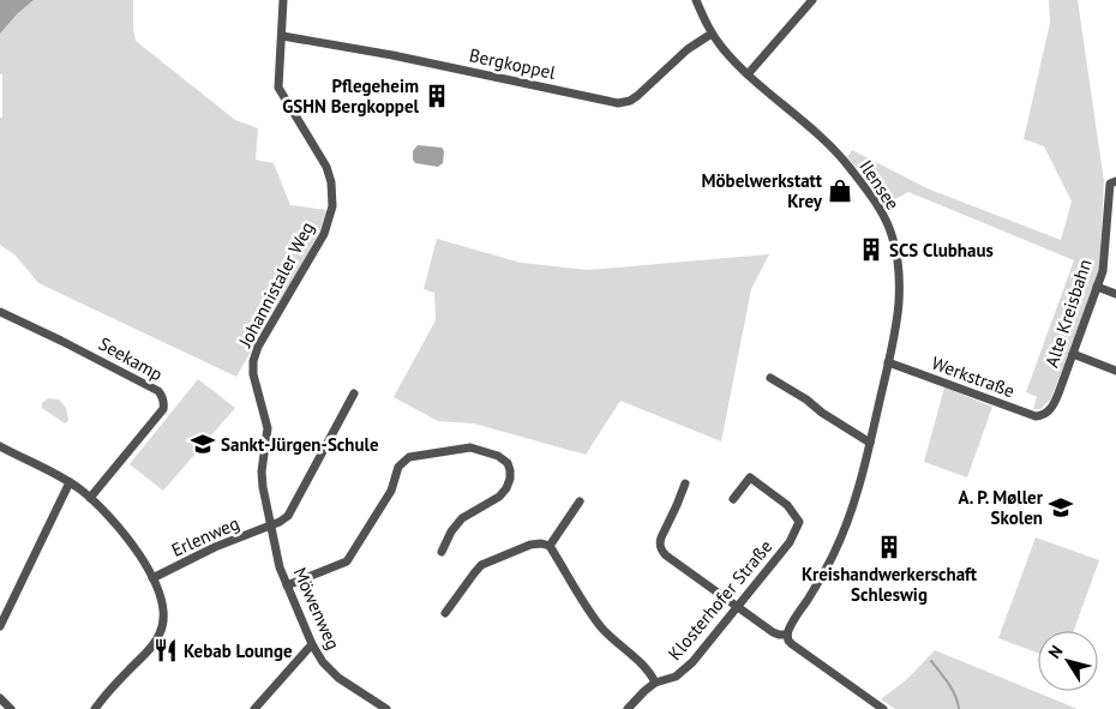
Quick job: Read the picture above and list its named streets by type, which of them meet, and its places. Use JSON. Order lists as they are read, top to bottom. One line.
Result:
{"streets":{"street":["Bergkoppel","Ilensee","Johannistaler Weg","Alte Kreisbahn","Seekamp","Werkstraße","Erlenweg","Klosterhofer Straße","Möwenweg"]},"crossings":[["Bergkoppel","Ilensee"],["Bergkoppel","Johannistaler Weg"],["Ilensee","Werkstraße"],["Johannistaler Weg","Erlenweg"],["Johannistaler Weg","Möwenweg"],["Alte Kreisbahn","Werkstraße"],["Erlenweg","Möwenweg"]],"places":{"building":["Pflegeheim GSHN Bergkoppel","SCS Clubhaus","Kreishandwerkerschaft Schleswig"],"shop":["Möbelwerkstatt Krey"],"school or university":["Sankt-Jürgen-Schule","A. P. Møller Skolen"],"restaurant":["Kebab Lounge"]},"north":"top left"}
